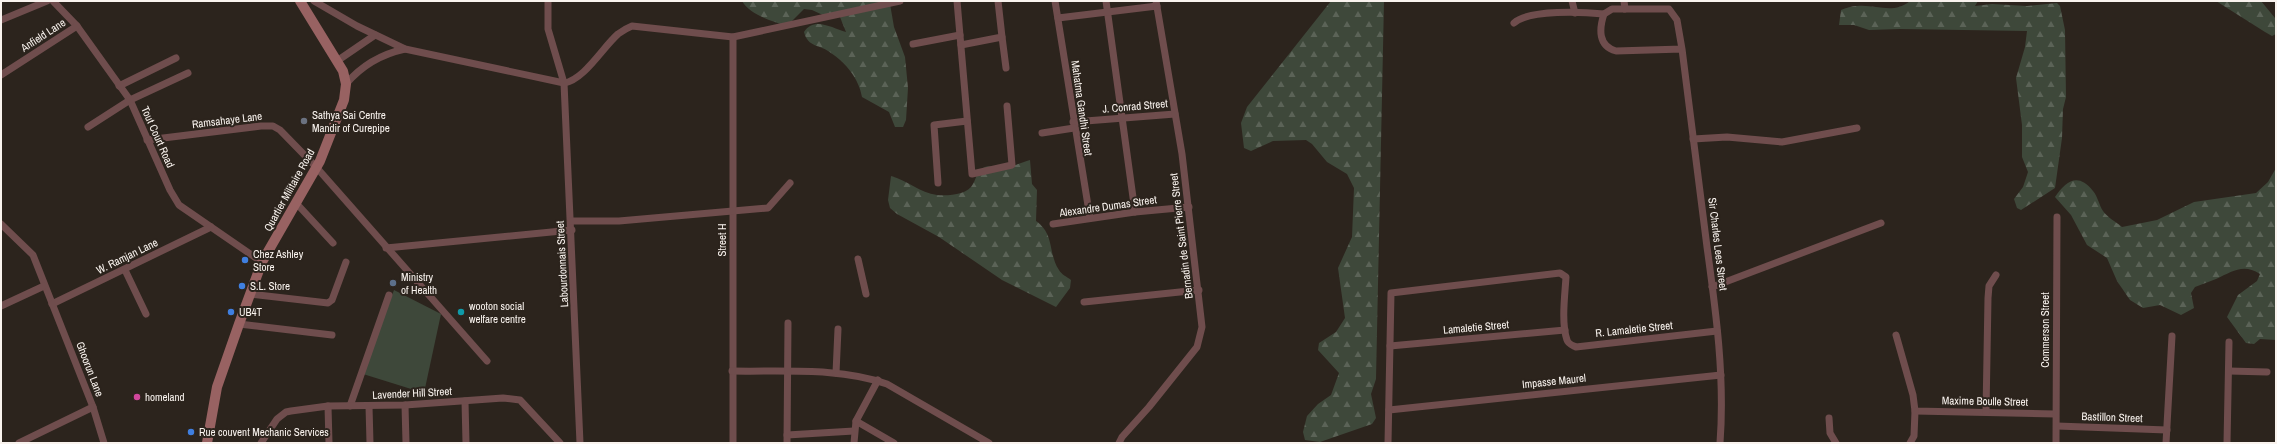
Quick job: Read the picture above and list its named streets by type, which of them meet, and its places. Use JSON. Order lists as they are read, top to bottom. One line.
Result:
{"streets":{"main road":["Quartier Militaire Road"],"street":["Anfield Lane","J. Conrad Street","Mahatma Gandhi Street","Ramsahaye Lane","Tout Court Road","Alexandre Dumas Street","Bernadin de Saint Pierre Street","Street H","Sir Charles Lees Street","W. Ramjan Lane","Labourdonnais Street","Lamaletie Street","R. Lamaletie Street","Commerson Street","Ghoorun Lane","Impasse Maurel","Lavender Hill Street","Maxime Boulle Street","Bastillon Street"]},"crossings":[["Anfield Lane","Tout Court Road"],["J. Conrad Street","Mahatma Gandhi Street"],["J. Conrad Street","Bernadin de Saint Pierre Street"],["Mahatma Gandhi Street","Alexandre Dumas Street"],["Ramsahaye Lane","Tout Court Road"],["Ramsahaye Lane","Quartier Militaire Road"],["Tout Court Road","Quartier Militaire Road"],["Tout Court Road","W. Ramjan Lane"],["Alexandre Dumas Street","Bernadin de Saint Pierre Street"],["Sir Charles Lees Street","R. Lamaletie Street"],["Sir Charles Lees Street","Impasse Maurel"],["W. Ramjan Lane","Ghoorun Lane"],["Lamaletie Street","R. Lamaletie Street"],["Commerson Street","Maxime Boulle Street"],["Commerson Street","Bastillon Street"]],"places":["Sathya Sai Centre Mandir of Curepipe","Chez Ashley Store","Ministry of Health","S.L. Store","UB4T","wooton social welfare centre","homeland","Rue couvent Mechanic Services"]}
